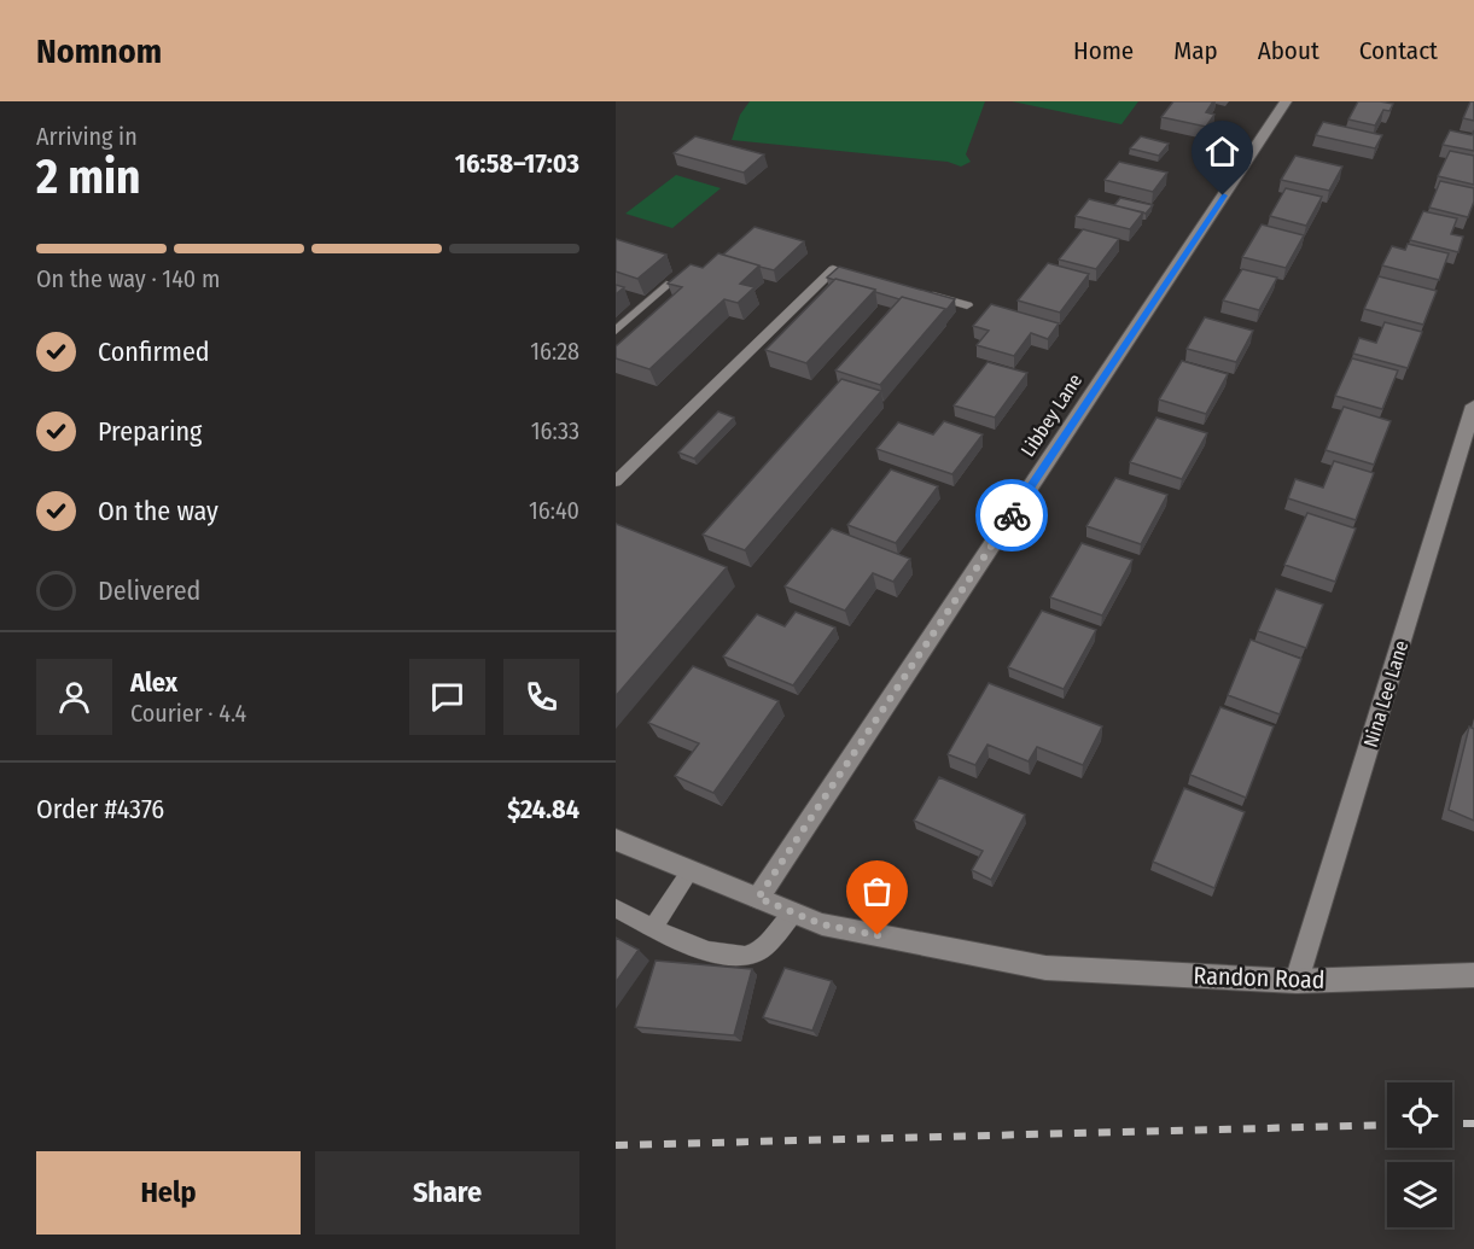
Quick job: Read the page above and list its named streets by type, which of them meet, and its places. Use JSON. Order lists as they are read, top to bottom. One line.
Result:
{"streets":{"street":["Libbey Lane","Nina Lee Lane","Randon Road"]},"crossings":[["Libbey Lane","Randon Road"],["Nina Lee Lane","Randon Road"]],"page":{"header":"Nomnom","nav":["Home","Map","About","Contact"],"heading":["2 min","Arriving in","16:58–17:03"],"panel":["Alex","Courier · 4.4","Order #4376","$24.84"],"bar":"On the way · 140 m","list":[["Confirmed","16:28"],["Preparing","16:33"],["On the way","16:40"],"Delivered"],"buttons":["Help","Share"]}}
